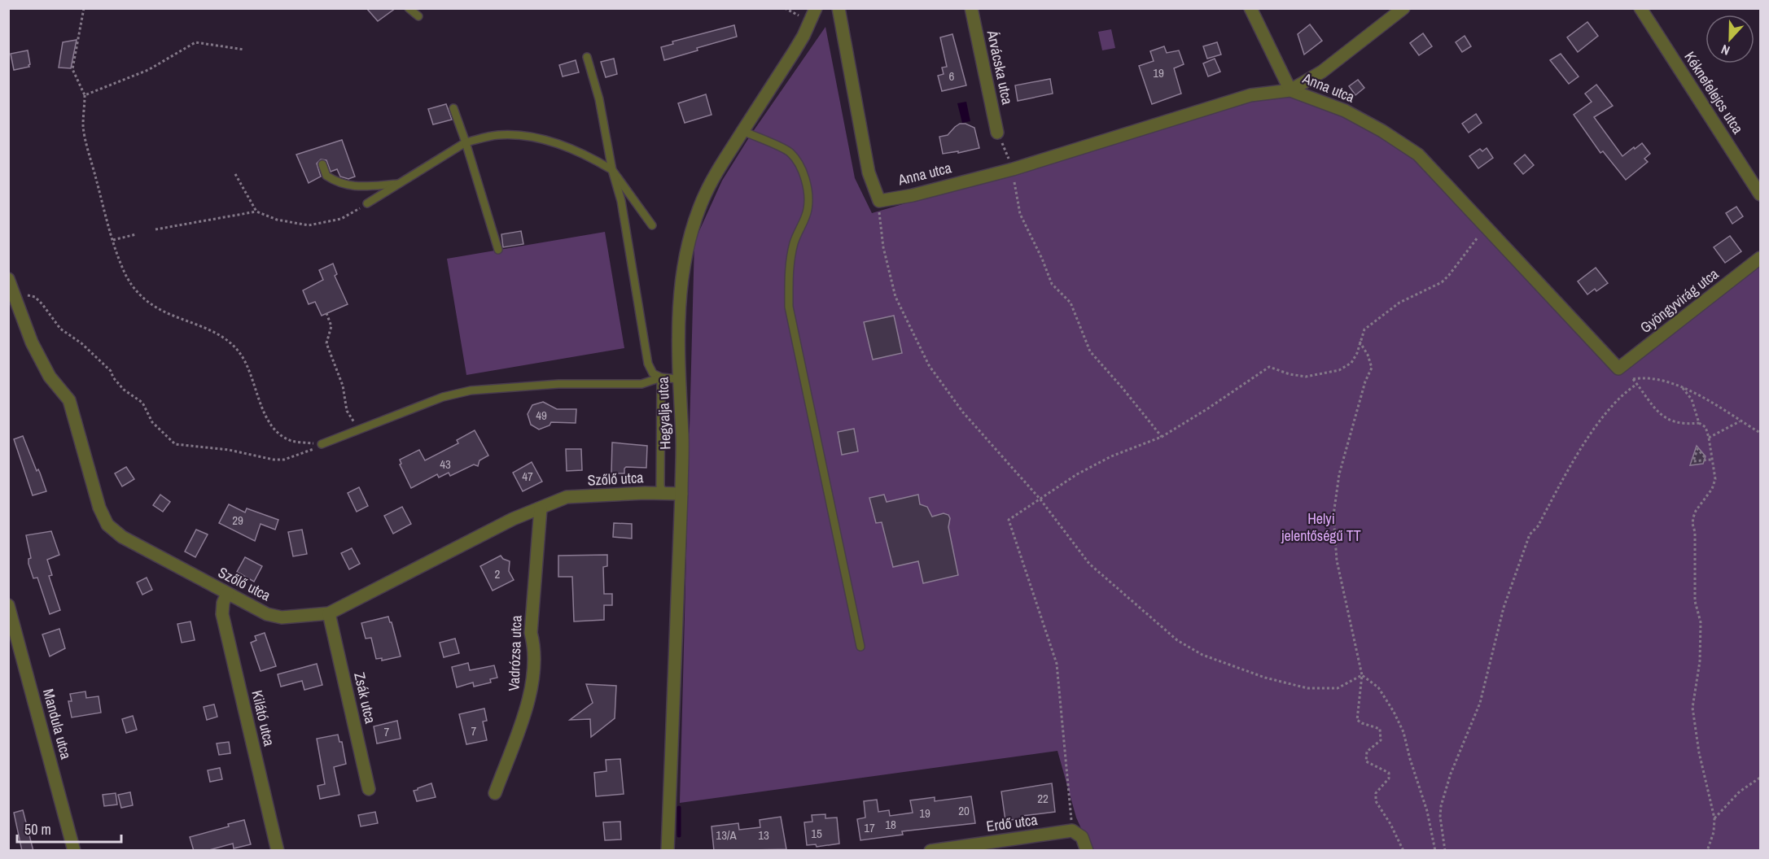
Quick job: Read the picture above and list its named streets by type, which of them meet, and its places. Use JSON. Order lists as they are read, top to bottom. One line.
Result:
{"streets":{"street":["Árvácska utca","Anna utca","Kéknefelejcs utca","Gyöngyvirág utca","Hegyalja utca","Szőlő utca","Vadrózsa utca","Zsák utca","Kilátó utca","Mandula utca","Erdő utca"]},"crossings":[["Anna utca","Gyöngyvirág utca"],["Hegyalja utca","Szőlő utca"],["Szőlő utca","Vadrózsa utca"],["Szőlő utca","Zsák utca"],["Szőlő utca","Kilátó utca"]],"parks":["Helyi jelentőségű TT"],"house_numbers":["19","6","49","43","47","29","2","7","7","22","20","19","18","17","15","13/A","13"],"scale_bar":"50 m","north":"bottom"}
